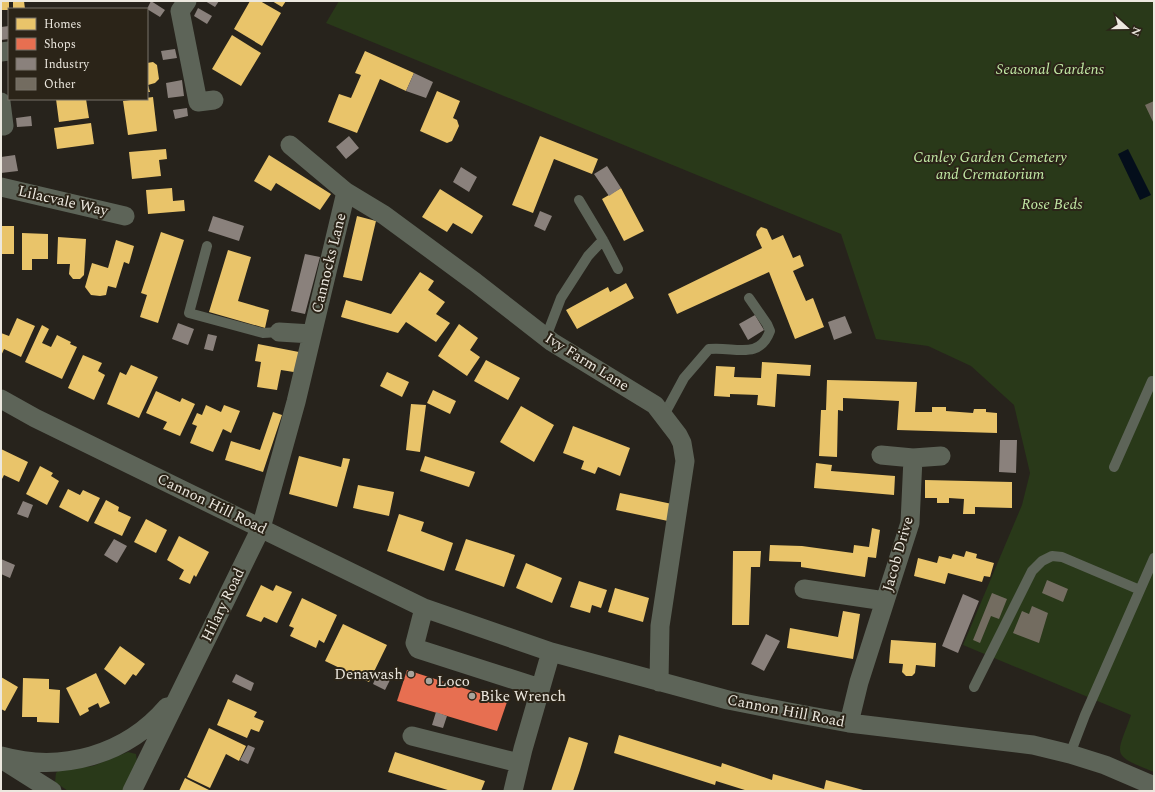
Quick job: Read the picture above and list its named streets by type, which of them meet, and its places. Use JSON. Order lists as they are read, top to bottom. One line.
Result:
{"streets":{"street":["Lilacvale Way","Cannocks Lane","Ivy Farm Lane","Cannon Hill Road","Jacob Drive","Hilary Road"]},"crossings":[["Cannocks Lane","Ivy Farm Lane"],["Cannocks Lane","Cannon Hill Road"],["Cannocks Lane","Hilary Road"],["Ivy Farm Lane","Cannon Hill Road"],["Cannon Hill Road","Jacob Drive"],["Cannon Hill Road","Hilary Road"]],"parks":["Seasonal Gardens","Canley Garden Cemetery and Crematorium","Rose Beds"],"places":["Denawash","Loco","Bike Wrench"],"legend":["Homes","Shops","Industry","Other"],"north":"right"}
